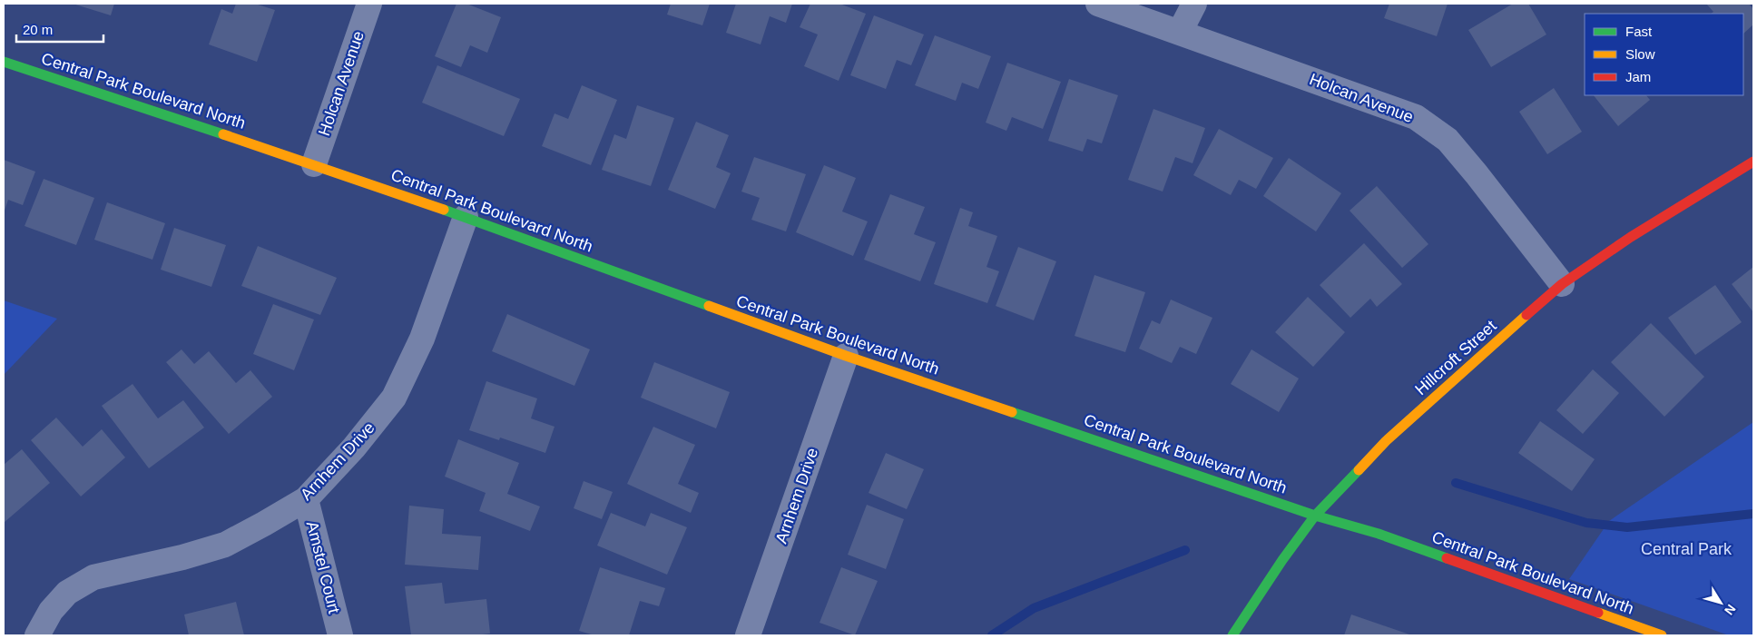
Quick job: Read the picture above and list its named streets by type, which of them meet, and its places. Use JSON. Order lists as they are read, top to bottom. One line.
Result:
{"streets":{"street":["Holcan Avenue","Central Park Boulevard North","Hillcroft Street","Arnhem Drive","Amstel Court"]},"crossings":[["Holcan Avenue","Central Park Boulevard North"],["Holcan Avenue","Hillcroft Street"],["Central Park Boulevard North","Hillcroft Street"],["Central Park Boulevard North","Arnhem Drive"],["Arnhem Drive","Amstel Court"]],"parks":["Central Park"],"legend":["Fast","Slow","Jam"],"scale_bar":"20 m","north":"bottom right"}
